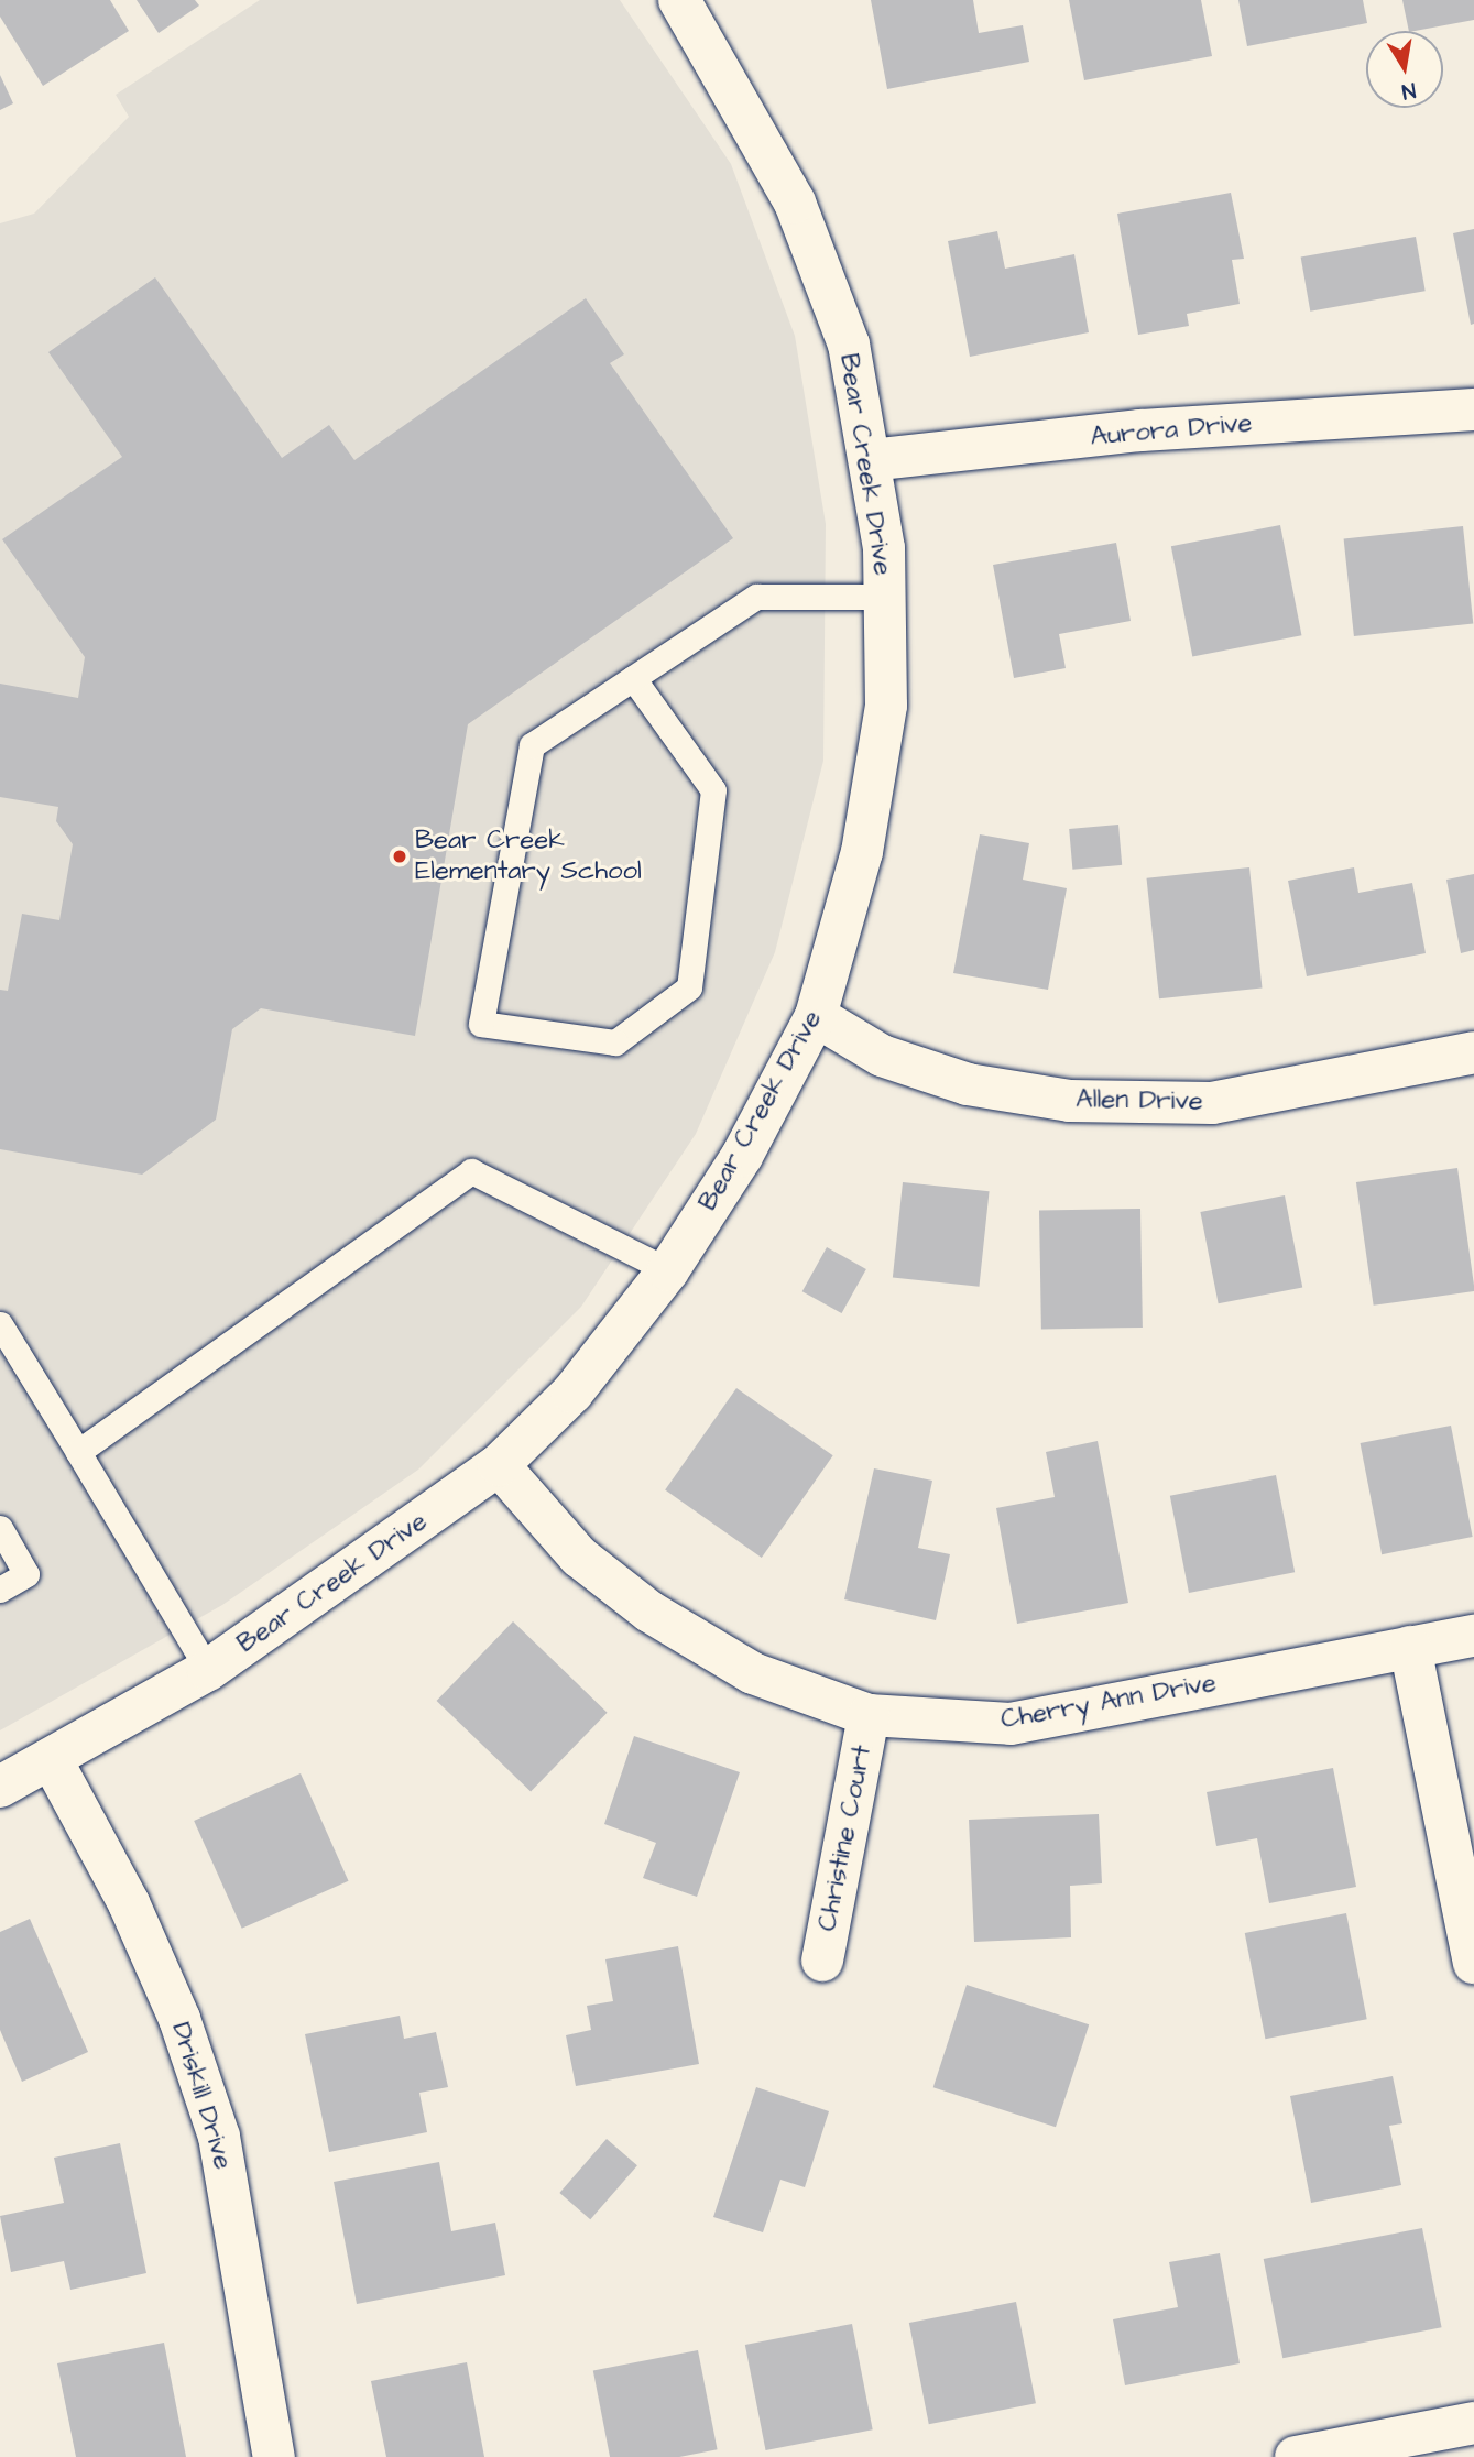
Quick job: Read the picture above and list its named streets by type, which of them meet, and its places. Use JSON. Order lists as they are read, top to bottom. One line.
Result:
{"streets":{"street":["Aurora Drive","Bear Creek Drive","Allen Drive","Cherry Ann Drive","Christine Court","Driskill Drive"]},"crossings":[["Aurora Drive","Bear Creek Drive"],["Bear Creek Drive","Allen Drive"],["Bear Creek Drive","Cherry Ann Drive"],["Bear Creek Drive","Driskill Drive"],["Cherry Ann Drive","Christine Court"]],"places":["Bear Creek Elementary School"],"north":"bottom"}
